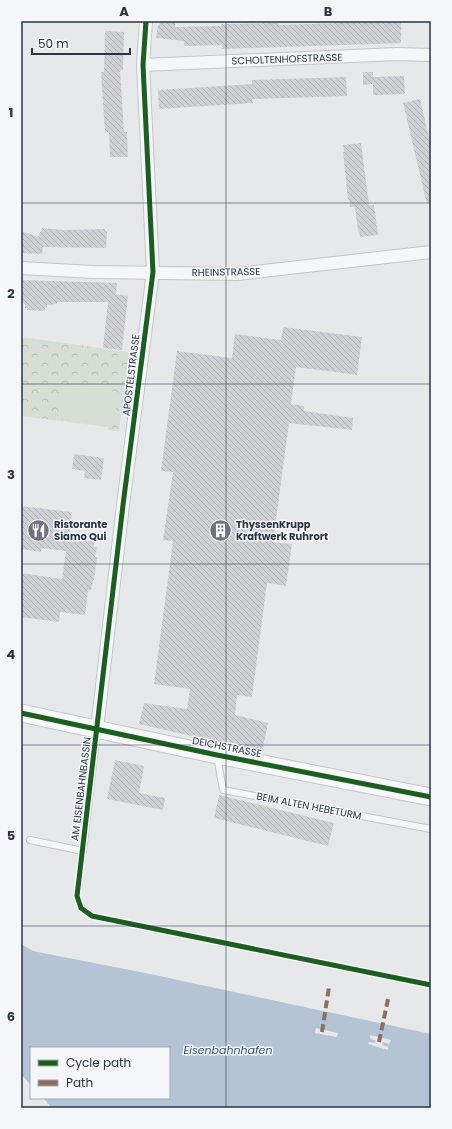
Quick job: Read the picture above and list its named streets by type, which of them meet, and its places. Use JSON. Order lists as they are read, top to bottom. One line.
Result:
{"streets":{"street":["SCHOLTENHOFSTRASSE","RHEINSTRASSE","APOSTELSTRASSE","DEICHSTRASSE"],"lane":["AM EISENBAHNBASSIN","BEIM ALTEN HEBETURM"]},"crossings":[["SCHOLTENHOFSTRASSE","APOSTELSTRASSE"],["RHEINSTRASSE","APOSTELSTRASSE"],["APOSTELSTRASSE","DEICHSTRASSE"],["APOSTELSTRASSE","AM EISENBAHNBASSIN"],["DEICHSTRASSE","AM EISENBAHNBASSIN"],["DEICHSTRASSE","BEIM ALTEN HEBETURM"]],"water":["Eisenbahnhafen"],"places":{"restaurant":["Ristorante Siamo Qui"],"building":["ThyssenKrupp Kraftwerk Ruhrort"]},"legend":["Cycle path","Path"],"scale_bar":"50 m","grid":{"columns":["A","B"],"rows":["1","2","3","4","5","6"]}}
